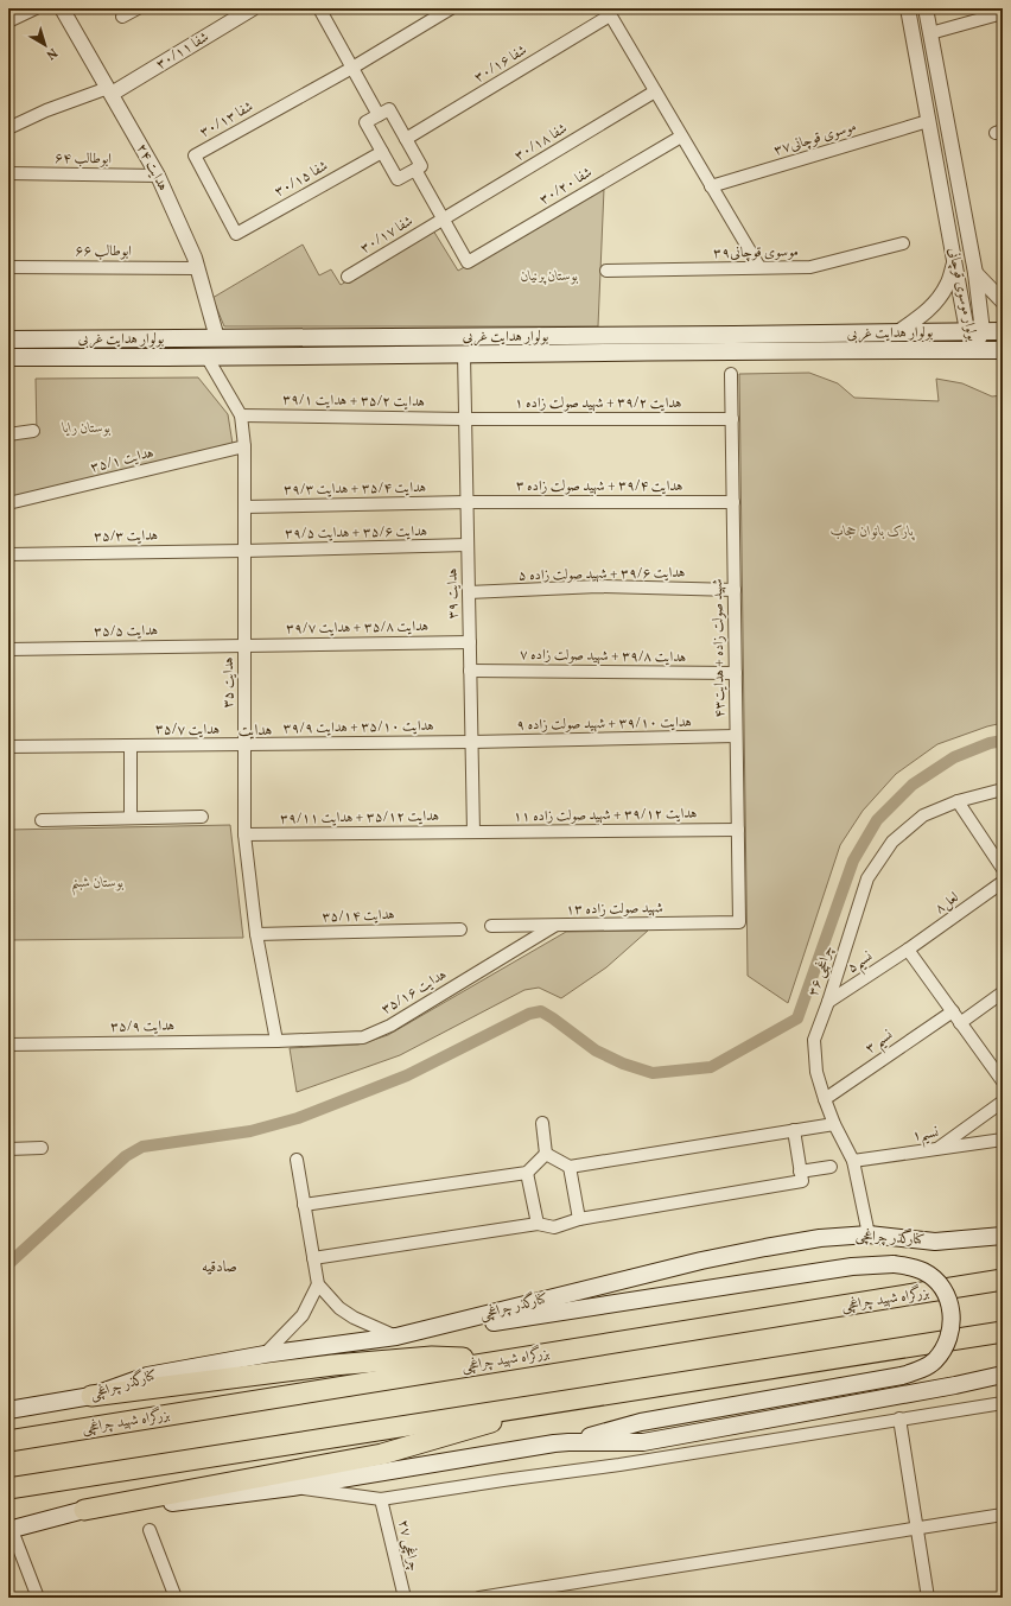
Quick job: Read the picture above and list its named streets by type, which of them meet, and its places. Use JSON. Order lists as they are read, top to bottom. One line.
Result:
{"streets":{"highway":["بزرگراه شهید چراغچی"],"main road":["بولوار هدایت غربی","کنارگذر چراغچی"],"street":["شفا ۳۰/۱۱","شفا ۳۰/۱۶","شفا ۳۰/۱۳","موسوی قوچانی۳۷","شفا ۳۰/۱۸","ابوطالب ۶۴","هدایت ۲۴","شفا ۳۰/۱۵","شفا ۳۰/۲۰","شفا ۳۰/۱۷","ابوطالب ۶۶","موسوی قوچانی۳۹","بولوار موسوی قوچانی","هدایت ۳۵/۲ + هدایت ۳۹/۱","هدایت ۳۹/۲ + شهید صولت زاده ۱","هدایت ۳۵/۱","هدایت ۳۹/۴ + شهید صولت زاده ۳","هدایت ۳۵/۴ + هدایت ۳۹/۳","هدایت ۳۵/۶ + هدایت ۳۹/۵","هدایت ۳۵/۳","هدایت ۳۹/۶ + شهید صولت زاده ۵","هدایت ۳۹","هدایت ۳۵/۸ + هدایت ۳۹/۷","هدایت ۳۵/۵","شهید صولت زاده + هدایت۴۳","هدایت ۳۹/۸ + شهید صولت زاده ۷","هدایت ۳۵","هدایت ۳۹/۱۰ + شهید صولت زاده ۹","هدایت ۳۵/۱۰ + هدایت ۳۹/۹","هدایت ۳۵/۷","هدایت ۳۹/۱۲ + شهید صولت زاده ۱۱","هدایت ۳۵/۱۲ + هدایت ۳۹/۱۱","لعل۸","شهید صولت زاده ۱۳","هدایت ۳۵/۱۴","نسیم۵","چراغچی ۳۶","هدایت ۳۵/۱۶","هدایت ۳۵/۹","نسیم ۳","نسیم۱","چراغچی ۲۷"]},"crossings":[["شفا ۳۰/۱۱","هدایت ۲۴"],["شفا ۳۰/۱۳","شفا ۳۰/۱۵"],["موسوی قوچانی۳۷","بولوار موسوی قوچانی"],["شفا ۳۰/۱۸","شفا ۳۰/۲۰"],["شفا ۳۰/۱۸","شفا ۳۰/۱۷"],["ابوطالب ۶۴","هدایت ۲۴"],["هدایت ۲۴","ابوطالب ۶۶"],["هدایت ۲۴","بولوار هدایت غربی"],["شفا ۳۰/۲۰","شفا ۳۰/۱۷"],["بولوار موسوی قوچانی","بولوار هدایت غربی"],["بولوار هدایت غربی","هدایت ۳۹"],["بولوار هدایت غربی","هدایت ۳۵"],["هدایت ۳۵/۲ + هدایت ۳۹/۱","هدایت ۳۹/۲ + شهید صولت زاده ۱"],["هدایت ۳۵/۲ + هدایت ۳۹/۱","هدایت ۳۹"],["هدایت ۳۵/۲ + هدایت ۳۹/۱","هدایت ۳۵"],["هدایت ۳۹/۲ + شهید صولت زاده ۱","هدایت ۳۹"],["هدایت ۳۹/۲ + شهید صولت زاده ۱","شهید صولت زاده + هدایت۴۳"],["هدایت ۳۵/۱","هدایت ۳۵"],["هدایت ۳۹/۴ + شهید صولت زاده ۳","هدایت ۳۵/۴ + هدایت ۳۹/۳"],["هدایت ۳۹/۴ + شهید صولت زاده ۳","هدایت ۳۹"],["هدایت ۳۹/۴ + شهید صولت زاده ۳","شهید صولت زاده + هدایت۴۳"],["هدایت ۳۵/۴ + هدایت ۳۹/۳","هدایت ۳۹"],["هدایت ۳۵/۴ + هدایت ۳۹/۳","هدایت ۳۵"],["هدایت ۳۵/۶ + هدایت ۳۹/۵","هدایت ۳۵/۳"],["هدایت ۳۵/۶ + هدایت ۳۹/۵","هدایت ۳۹"],["هدایت ۳۵/۶ + هدایت ۳۹/۵","هدایت ۳۵"],["هدایت ۳۵/۳","هدایت ۳۵"],["هدایت ۳۹/۶ + شهید صولت زاده ۵","هدایت ۳۹"],["هدایت ۳۹/۶ + شهید صولت زاده ۵","شهید صولت زاده + هدایت۴۳"],["هدایت ۳۹","هدایت ۳۵/۸ + هدایت ۳۹/۷"],["هدایت ۳۹","هدایت ۳۹/۸ + شهید صولت زاده ۷"],["هدایت ۳۹","هدایت ۳۹/۱۰ + شهید صولت زاده ۹"],["هدایت ۳۹","هدایت ۳۵/۱۰ + هدایت ۳۹/۹"],["هدایت ۳۹","هدایت ۳۹/۱۲ + شهید صولت زاده ۱۱"],["هدایت ۳۹","هدایت ۳۵/۱۲ + هدایت ۳۹/۱۱"],["هدایت ۳۵/۸ + هدایت ۳۹/۷","هدایت ۳۵/۵"],["هدایت ۳۵/۸ + هدایت ۳۹/۷","هدایت ۳۵"],["هدایت ۳۵/۵","هدایت ۳۵"],["شهید صولت زاده + هدایت۴۳","هدایت ۳۹/۸ + شهید صولت زاده ۷"],["شهید صولت زاده + هدایت۴۳","هدایت ۳۹/۱۰ + شهید صولت زاده ۹"],["شهید صولت زاده + هدایت۴۳","هدایت ۳۹/۱۲ + شهید صولت زاده ۱۱"],["شهید صولت زاده + هدایت۴۳","شهید صولت زاده ۱۳"],["هدایت ۳۵","هدایت ۳۵/۱۰ + هدایت ۳۹/۹"],["هدایت ۳۵","هدایت ۳۵/۷"],["هدایت ۳۵","هدایت ۳۵/۱۲ + هدایت ۳۹/۱۱"],["هدایت ۳۵","هدایت ۳۵/۱۴"],["هدایت ۳۵","هدایت ۳۵/۱۶"],["هدایت ۳۵","هدایت ۳۵/۹"],["هدایت ۳۹/۱۰ + شهید صولت زاده ۹","هدایت ۳۵/۱۰ + هدایت ۳۹/۹"],["هدایت ۳۵/۱۰ + هدایت ۳۹/۹","هدایت ۳۵/۷"],["هدایت ۳۹/۱۲ + شهید صولت زاده ۱۱","هدایت ۳۵/۱۲ + هدایت ۳۹/۱۱"],["لعل۸","نسیم۵"],["شهید صولت زاده ۱۳","هدایت ۳۵/۱۶"],["نسیم۵","چراغچی ۳۶"],["چراغچی ۳۶","نسیم ۳"],["چراغچی ۳۶","نسیم۱"],["چراغچی ۳۶","کنارگذر چراغچی"],["هدایت ۳۵/۱۶","هدایت ۳۵/۹"]],"districts":["هدایت","صادقیه"],"parks":["بوستان پرنیان","بوستان رایا","پارک بانوان حجاب","بوستان شبنم"],"north":"bottom right"}
